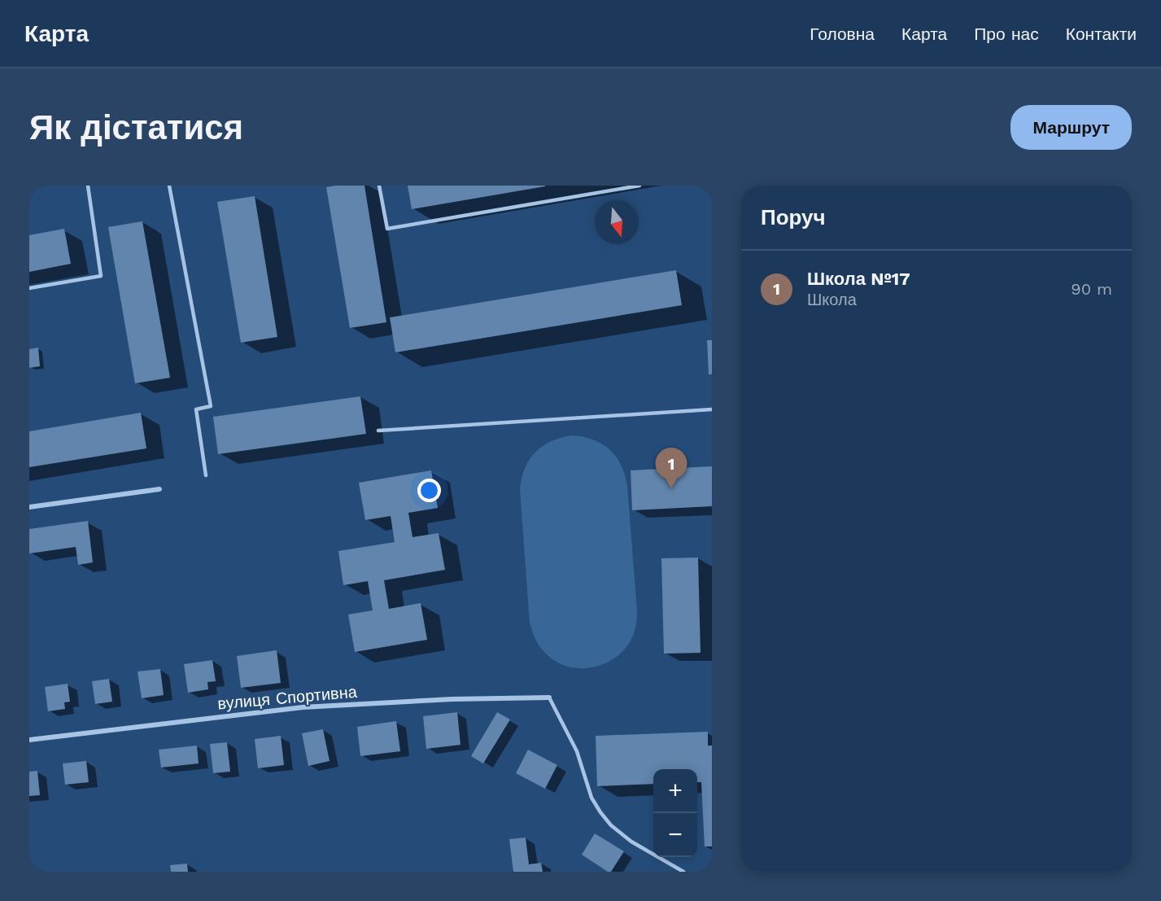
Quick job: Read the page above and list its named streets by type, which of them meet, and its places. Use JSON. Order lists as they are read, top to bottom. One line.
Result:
{"streets":{"street":["вулиця Спортивна"]},"north":"bottom","page":{"header":"Карта","nav":["Головна","Карта","Про нас","Контакти"],"buttons":"Маршрут","title":"Як дістатися","heading":"Поруч","list":[{"mark":"1","name":"Школа №17","note":"Школа","value":"90 m"}],"pins":"1","map_buttons":["+","−"]}}
